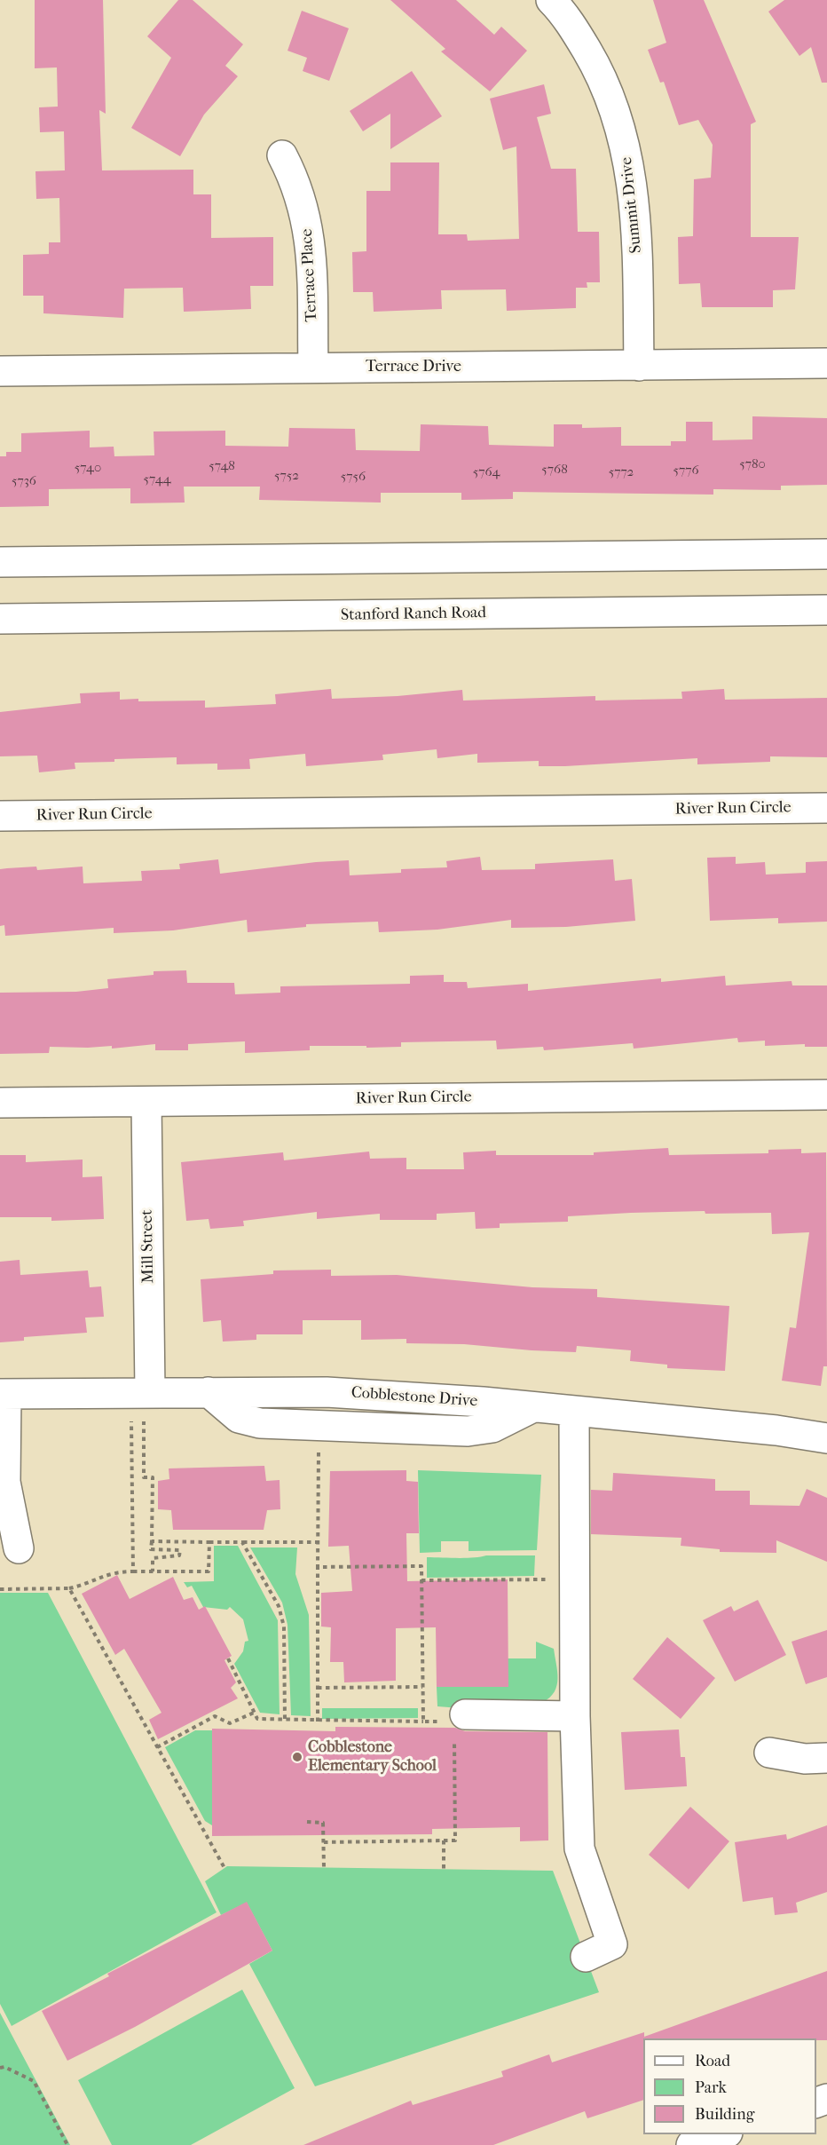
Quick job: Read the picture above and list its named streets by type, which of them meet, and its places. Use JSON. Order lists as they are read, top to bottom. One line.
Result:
{"streets":{"street":["Summit Drive","Terrace Place","Terrace Drive","Stanford Ranch Road","River Run Circle","Mill Street","Cobblestone Drive"]},"crossings":[["Summit Drive","Terrace Drive"],["Terrace Place","Terrace Drive"],["River Run Circle","Mill Street"],["Mill Street","Cobblestone Drive"]],"places":["Cobblestone Elementary School"],"house_numbers":["5780","5748","5740","5768","5776","5764","5772","5752","5756","5744","5736"],"legend":["Road","Park","Building"]}
